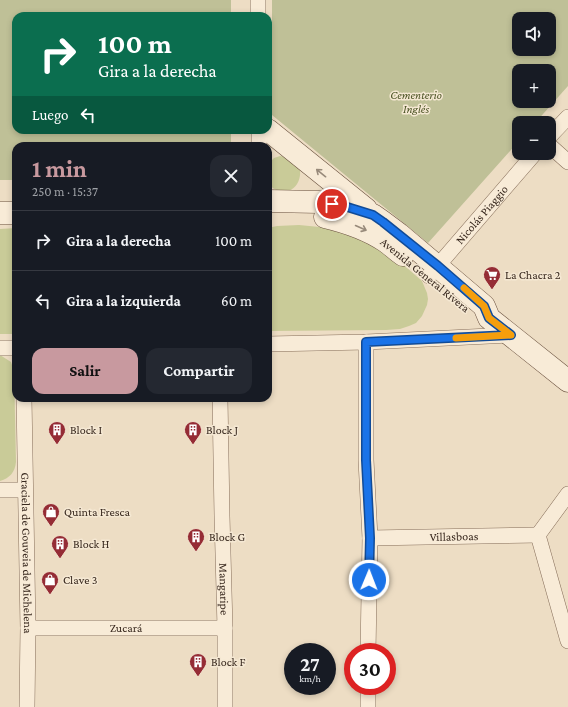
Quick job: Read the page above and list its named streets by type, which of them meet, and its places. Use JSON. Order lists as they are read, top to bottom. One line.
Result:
{"streets":{"main road":["Avenida General Rivera"],"street":["Nicolás Piaggio","Villasboas","Graciela de Gouveia de Michelena","Mangaripe","Zucará"]},"crossings":[["Nicolás Piaggio","Avenida General Rivera"],["Graciela de Gouveia de Michelena","Zucará"],["Mangaripe","Zucará"]],"parks":["Cementerio Inglés"],"places":{"supermarket":["La Chacra 2"],"building":["Block I","Block J","Block G","Block H","Block F"],"shop":["Quinta Fresca","Clave 3"]},"page":{"map_buttons":["+","−"],"turn":["100 m","Gira a la derecha"],"then":"Luego","heading":["1 min","250 m · 15:37"],"list":[{"name":"Gira a la derecha","value":"100 m"},{"name":"Gira a la izquierda","value":"60 m"}],"buttons":["Salir","Compartir"],"speed":"27 km/h","limit":"30"}}
